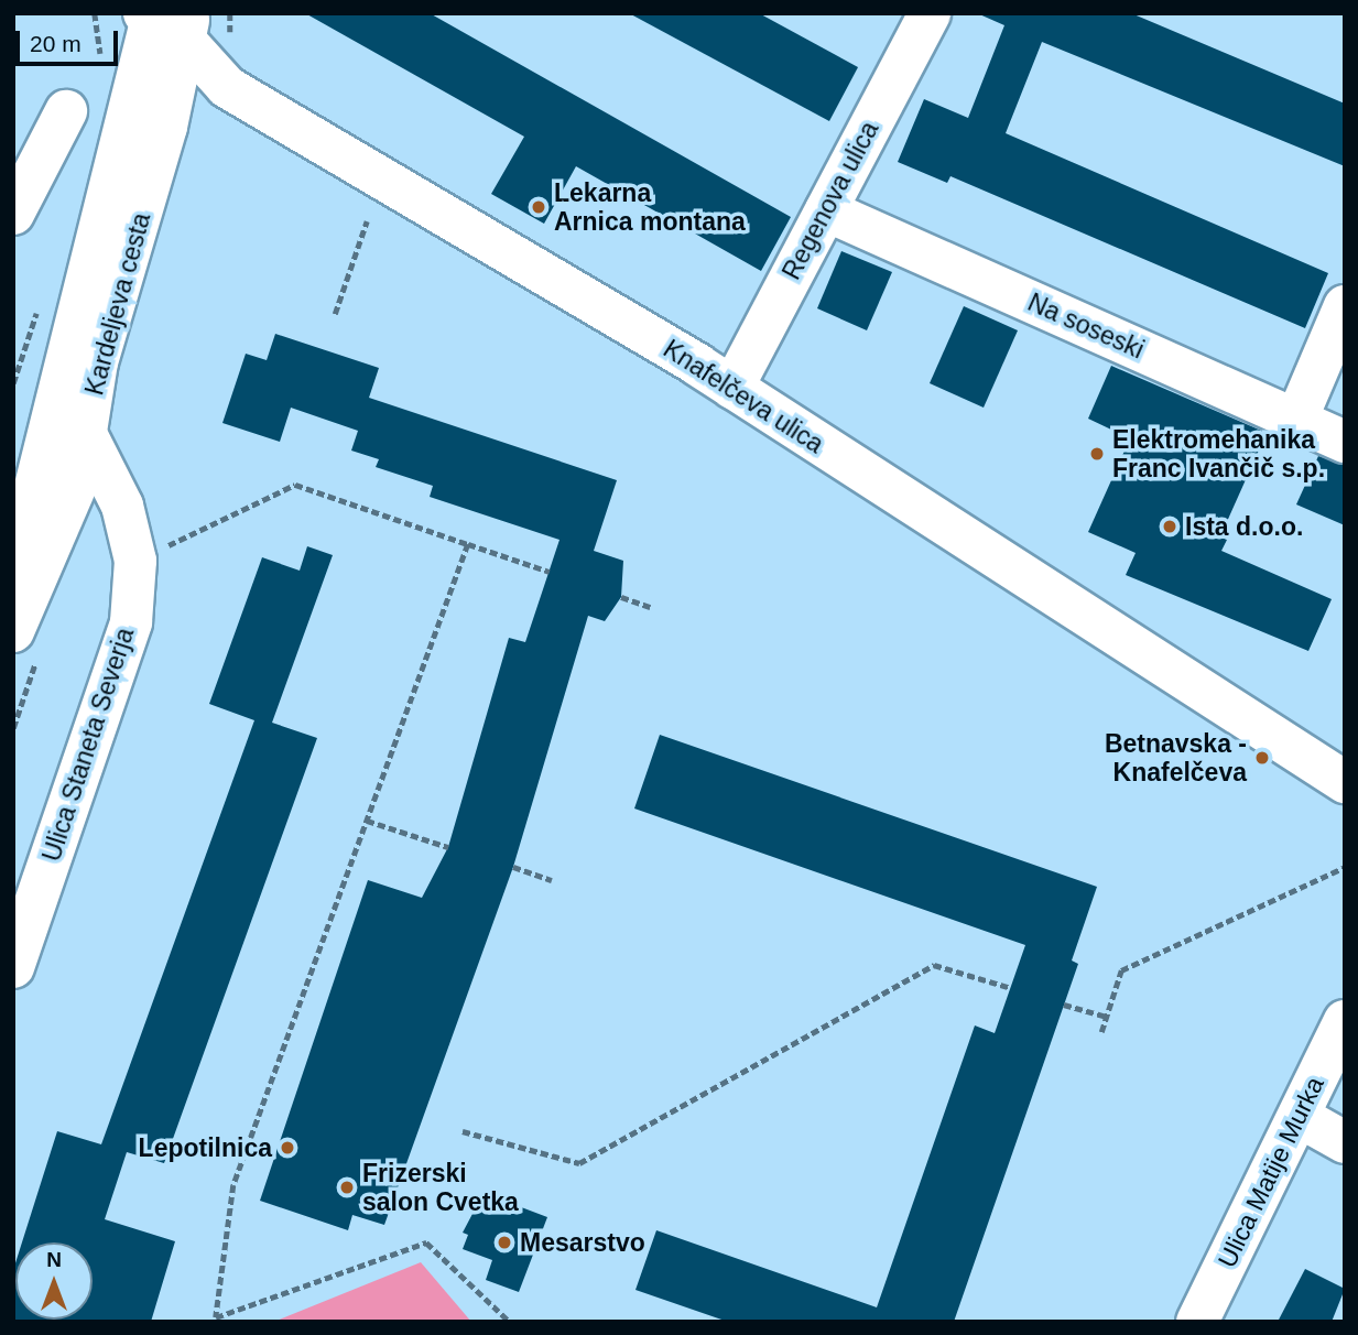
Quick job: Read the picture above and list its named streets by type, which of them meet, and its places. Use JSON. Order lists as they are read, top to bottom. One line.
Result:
{"streets":{"street":["Regenova ulica","Kardeljeva cesta","Na soseski","Knafelčeva ulica","Ulica Staneta Severja","Ulica Matije Murka"]},"crossings":[["Regenova ulica","Na soseski"],["Regenova ulica","Knafelčeva ulica"],["Kardeljeva cesta","Knafelčeva ulica"],["Kardeljeva cesta","Ulica Staneta Severja"]],"places":["Lekarna Arnica montana","Elektromehanika Franc Ivančič s.p.","Ista d.o.o.","Betnavska - Knafelčeva","Lepotilnica","Frizerski salon Cvetka","Mesarstvo"],"scale_bar":"20 m","north":"top"}
